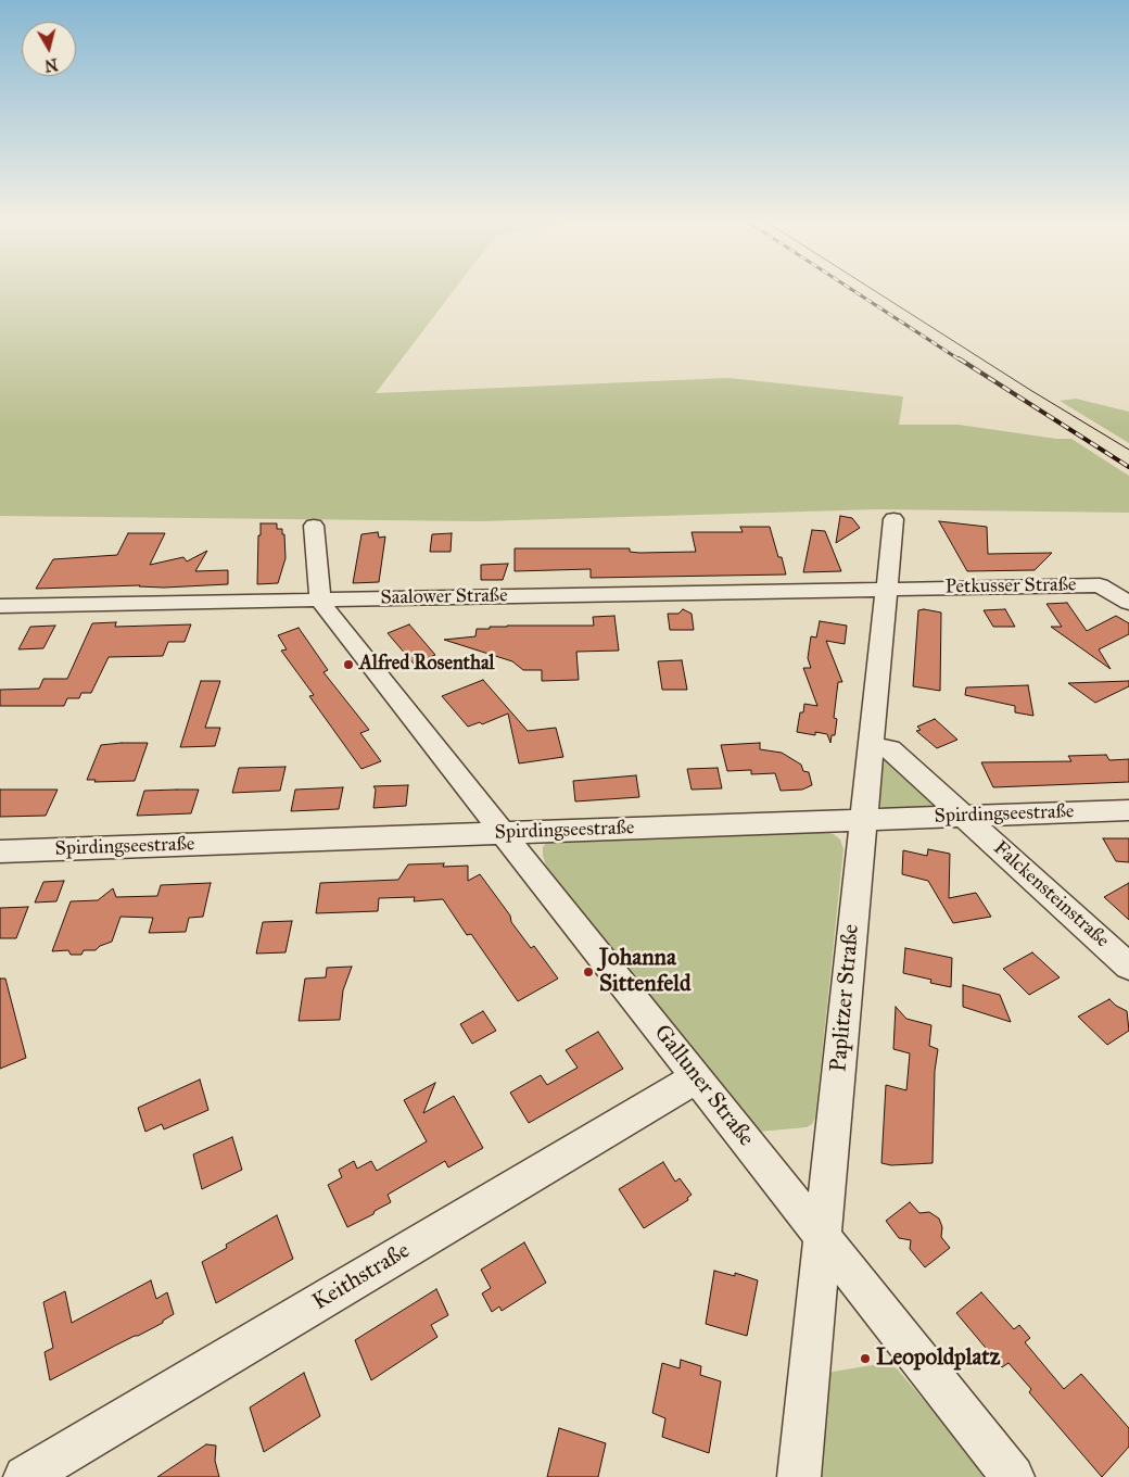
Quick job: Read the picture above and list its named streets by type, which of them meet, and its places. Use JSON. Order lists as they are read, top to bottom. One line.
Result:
{"streets":{"street":["Petkusser Straße","Saalower Straße","Spirdingseestraße","Falckensteinstraße","Paplitzer Straße","Galluner Straße","Keithstraße"]},"crossings":[["Petkusser Straße","Saalower Straße"],["Petkusser Straße","Paplitzer Straße"],["Saalower Straße","Paplitzer Straße"],["Saalower Straße","Galluner Straße"],["Spirdingseestraße","Falckensteinstraße"],["Spirdingseestraße","Paplitzer Straße"],["Spirdingseestraße","Galluner Straße"],["Falckensteinstraße","Paplitzer Straße"],["Paplitzer Straße","Galluner Straße"],["Galluner Straße","Keithstraße"]],"places":["Alfred Rosenthal","Johanna Sittenfeld","Leopoldplatz"],"north":"bottom"}
